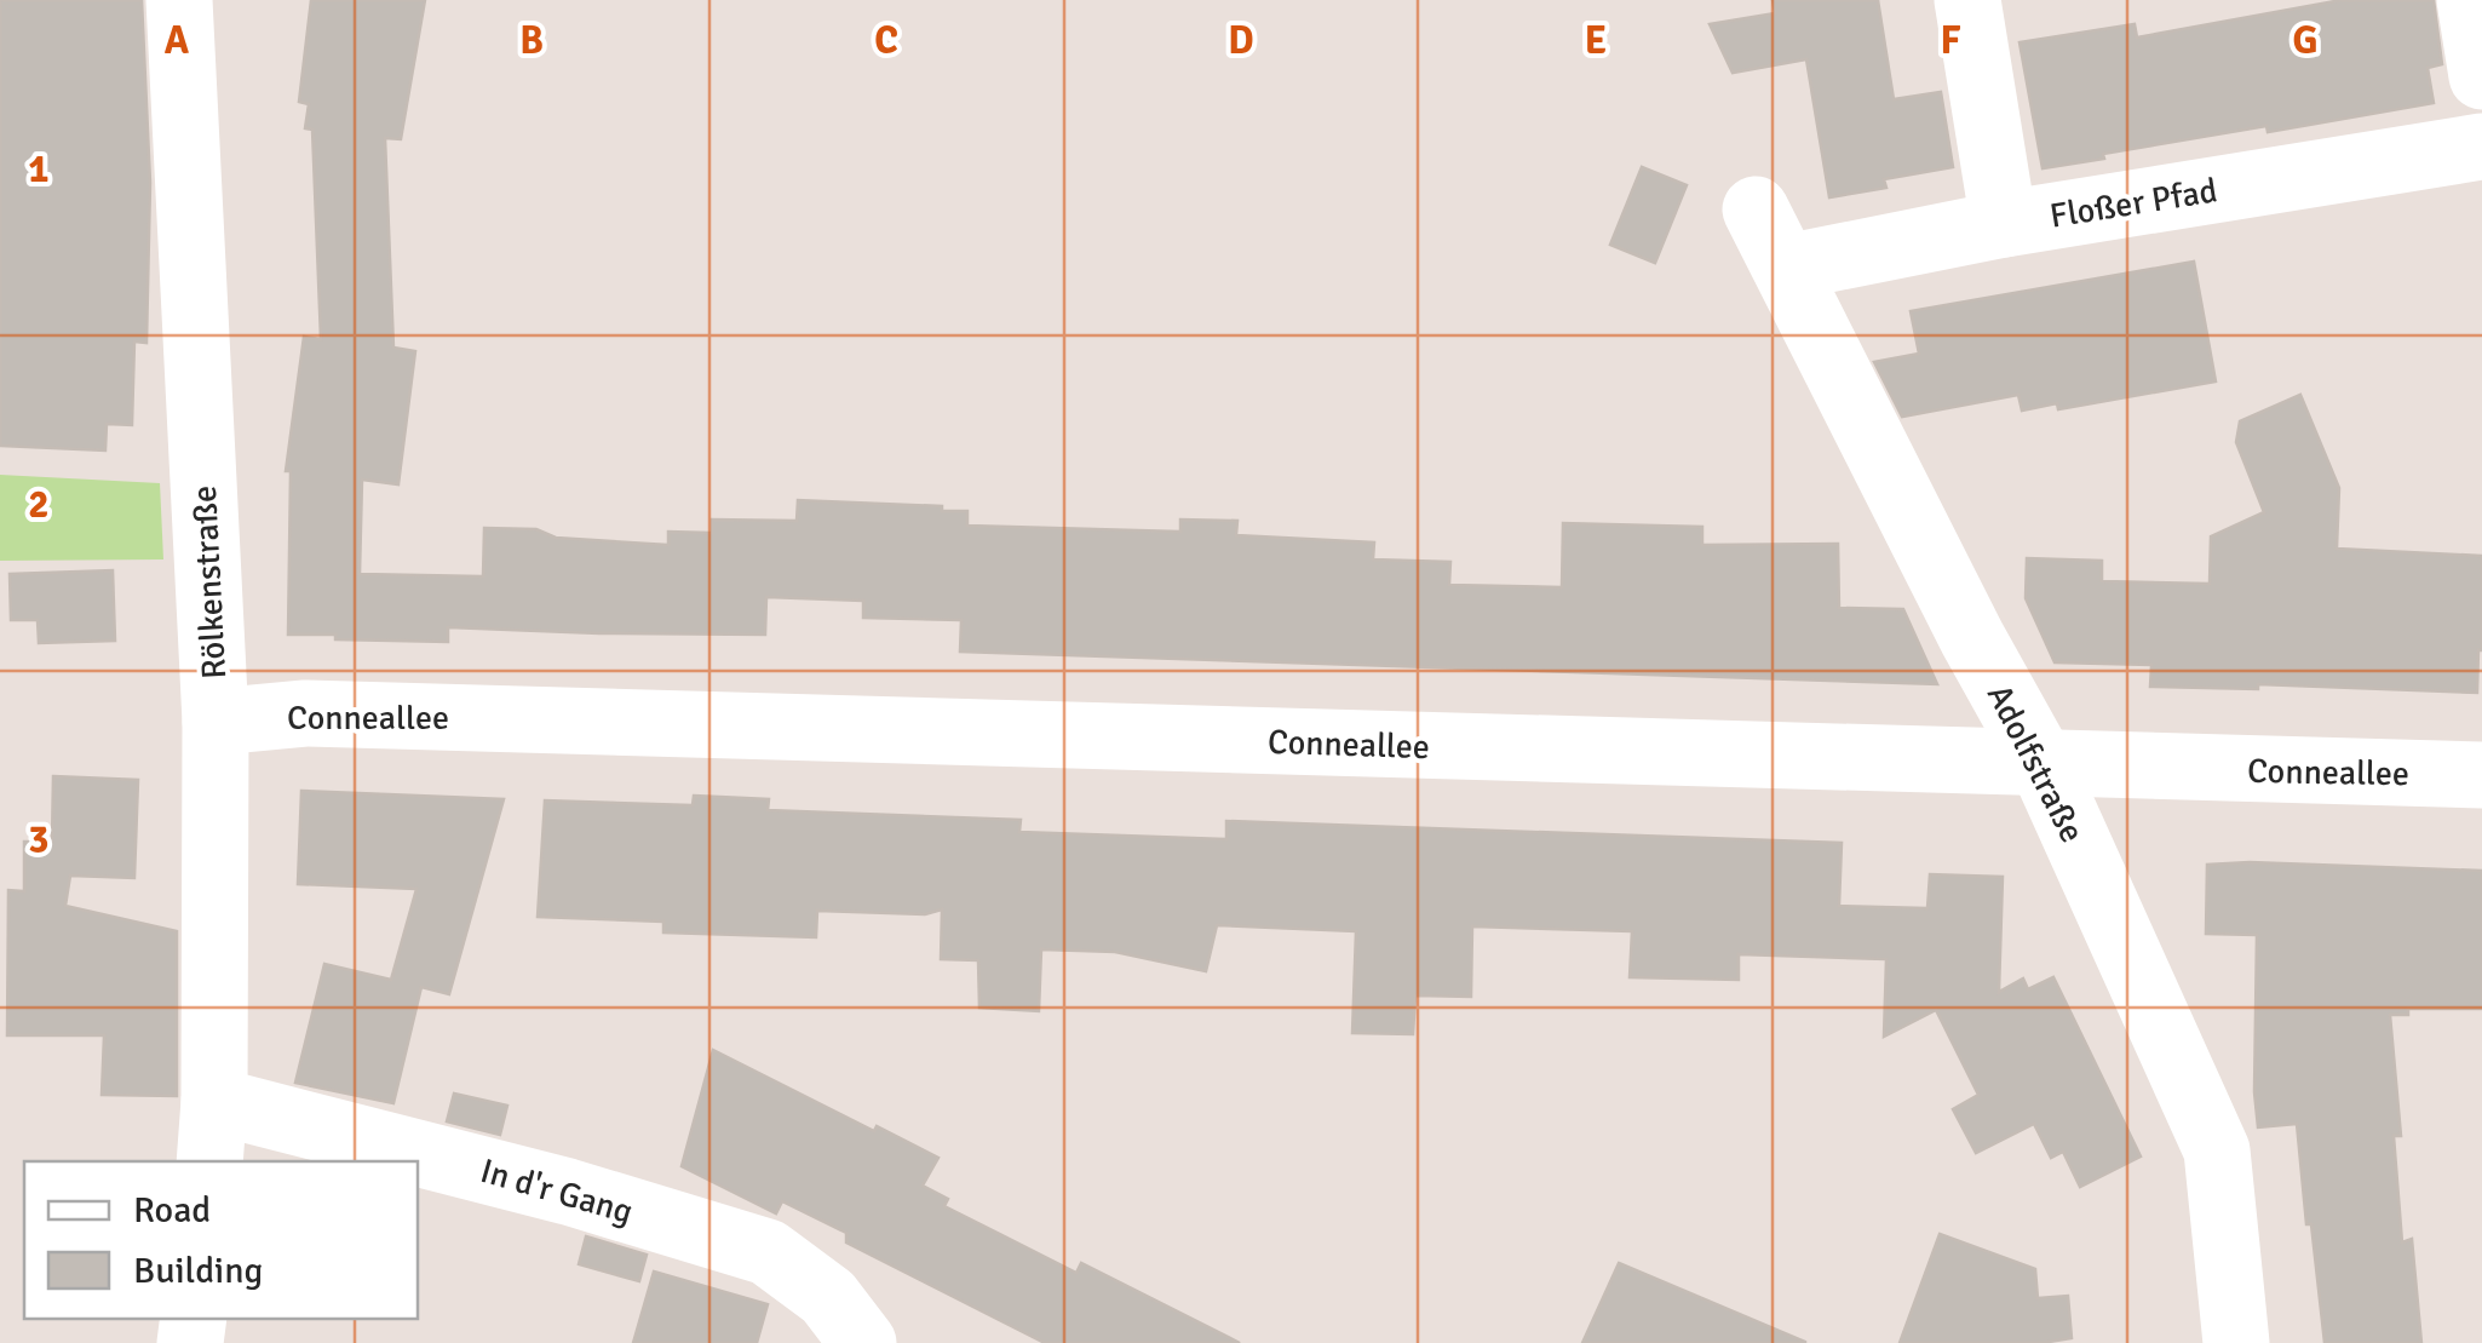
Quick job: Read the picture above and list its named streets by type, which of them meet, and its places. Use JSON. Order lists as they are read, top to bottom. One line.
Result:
{"streets":{"street":["Floßer Pfad","Rölkenstraße","Conneallee","Adolfstraße","In d'r Gang"]},"crossings":[["Floßer Pfad","Adolfstraße"],["Rölkenstraße","Conneallee"],["Rölkenstraße","In d'r Gang"],["Conneallee","Adolfstraße"]],"legend":["Road","Building"],"grid":{"columns":["A","B","C","D","E","F","G"],"rows":["1","2","3"]}}
